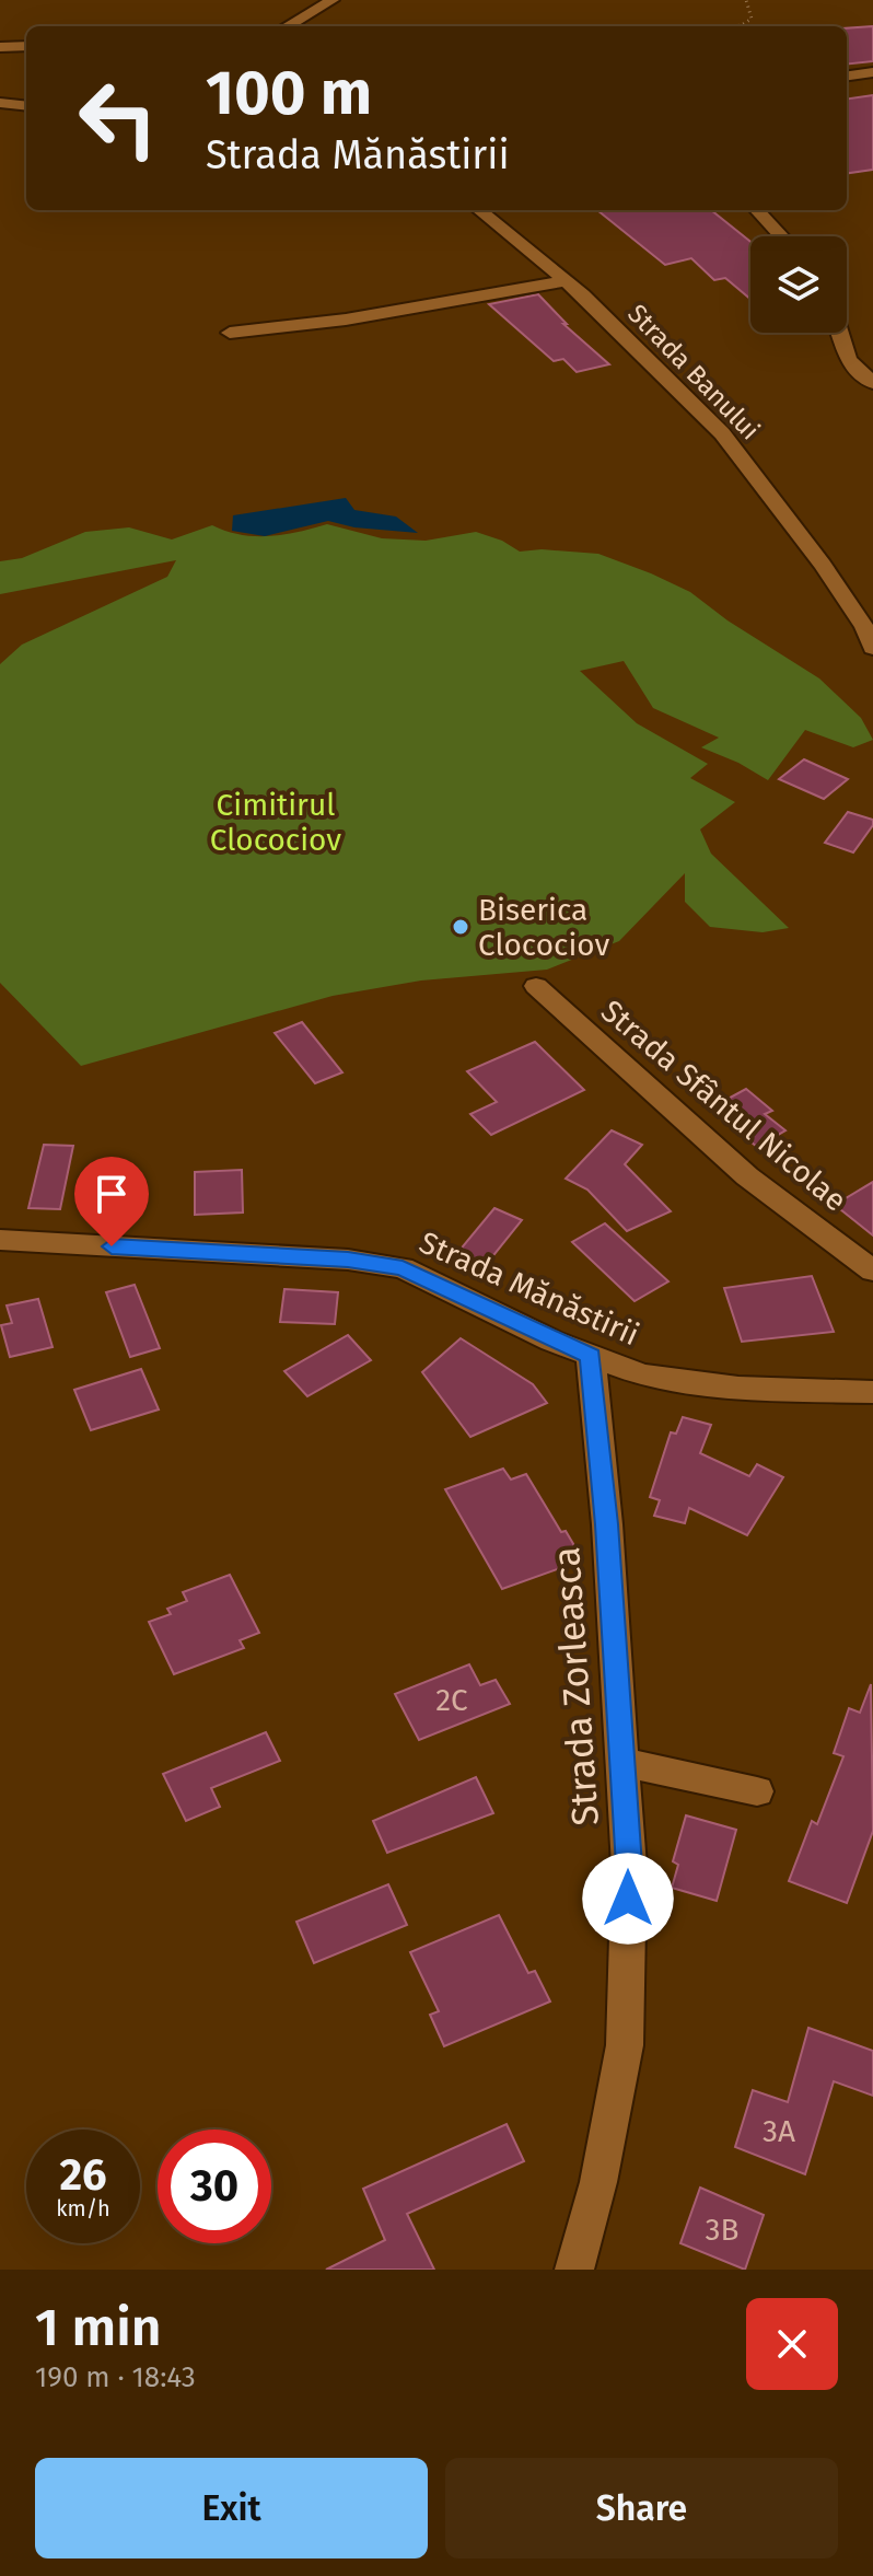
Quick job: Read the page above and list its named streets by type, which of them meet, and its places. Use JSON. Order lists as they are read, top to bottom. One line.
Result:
{"streets":{"street":["Strada Banului","Strada Sfântul Nicolae","Strada Mănăstirii","Strada Zorleasca"]},"crossings":[["Strada Mănăstirii","Strada Zorleasca"]],"parks":["Cimitirul Clocociov"],"places":["Biserica Clocociov"],"house_numbers":["2C","3A","3B"],"page":{"turn":["100 m","Strada Mănăstirii"],"speed":"26 km/h","limit":"30","heading":["1 min","190 m · 18:43"],"buttons":["Exit","Share"]}}
